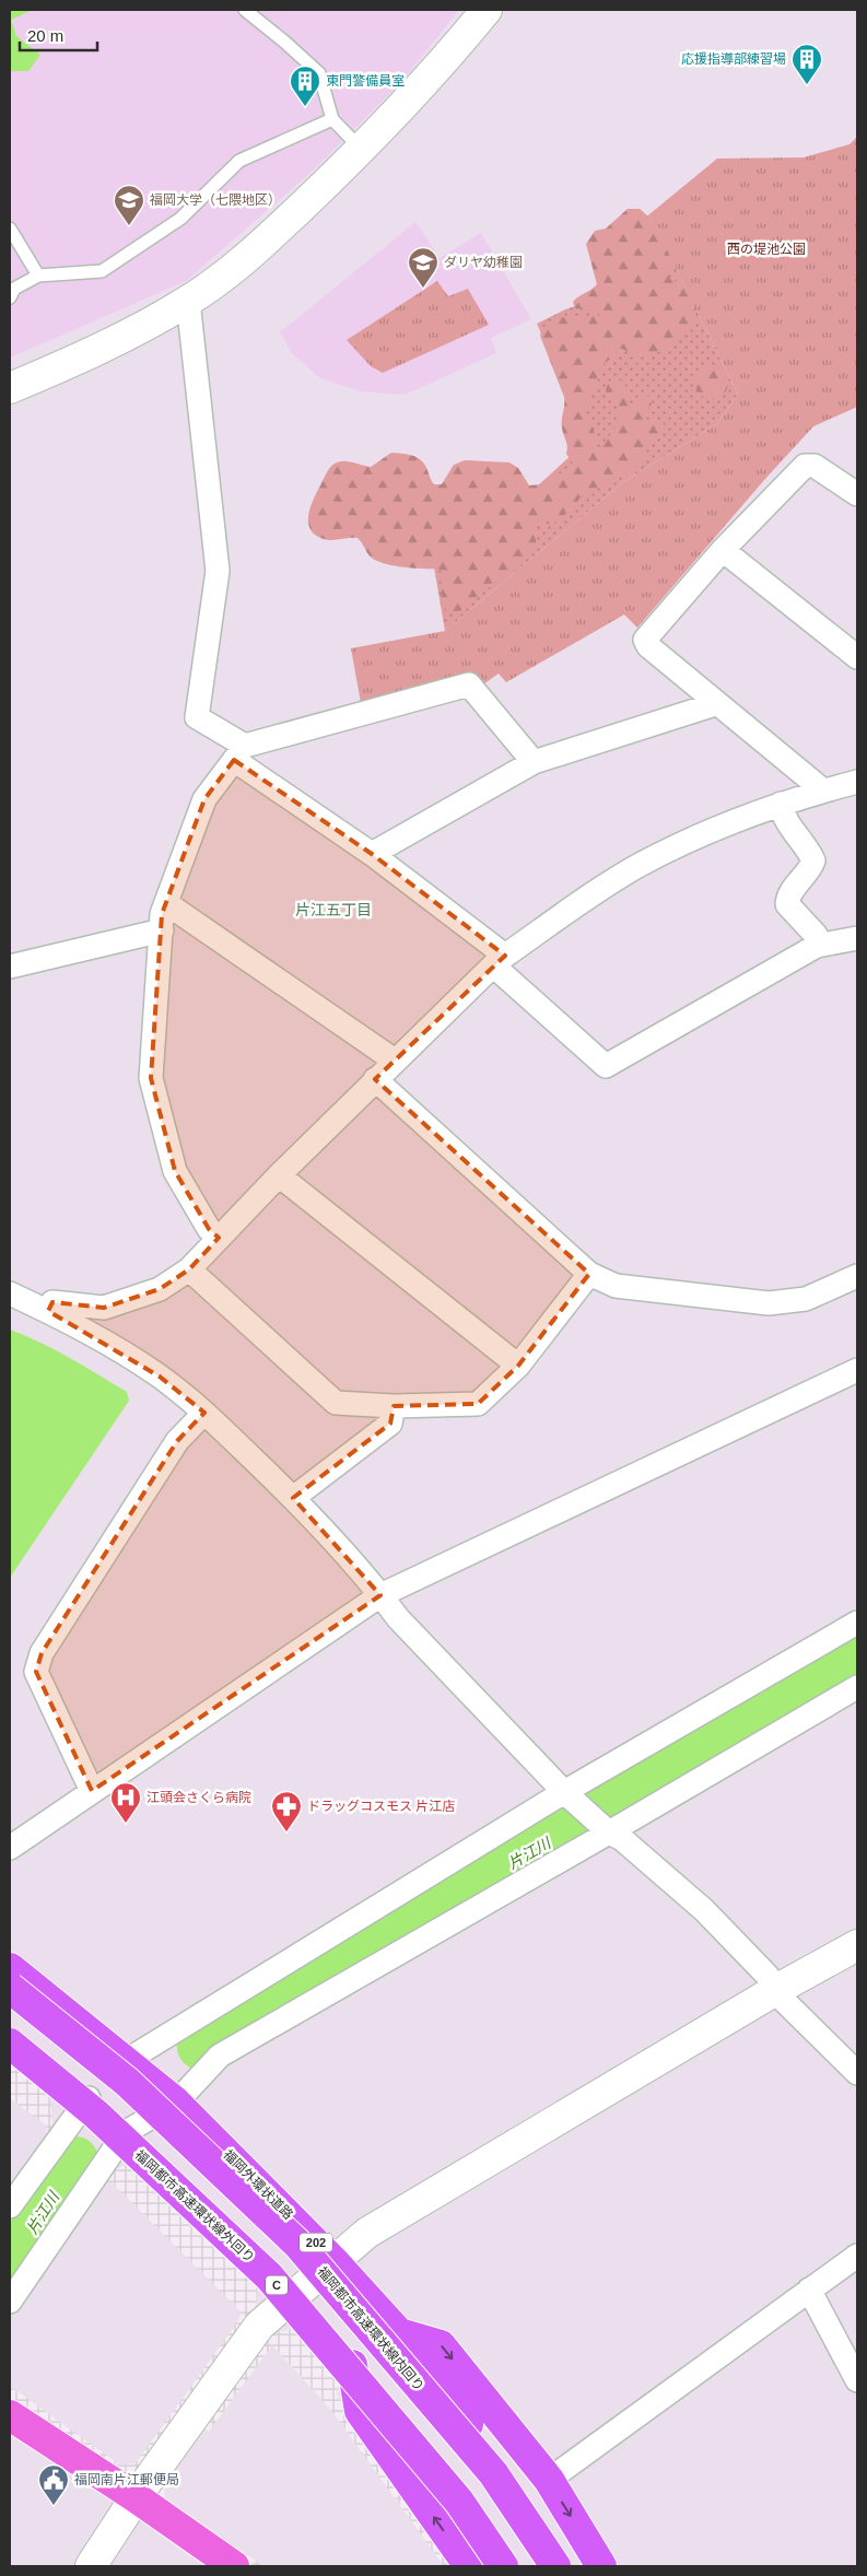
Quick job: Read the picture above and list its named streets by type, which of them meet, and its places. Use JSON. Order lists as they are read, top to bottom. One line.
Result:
{"streets":{"highway":["福岡外環状道路","福岡都市高速環状線外回り","202","C","福岡都市高速環状線内回り"]},"districts":["片江五丁目"],"water":["片江川"],"parks":["西の堤池公園"],"places":{"building":["応援指導部練習場","東門警備員室"],"school or university":["福岡大学（七隈地区）","ダリヤ幼稚園"],"hospital":["江頭会さくら病院"],"pharmacy":["ドラッグコスモス 片江店"],"public building":["福岡南片江郵便局"]},"scale_bar":"20 m"}
